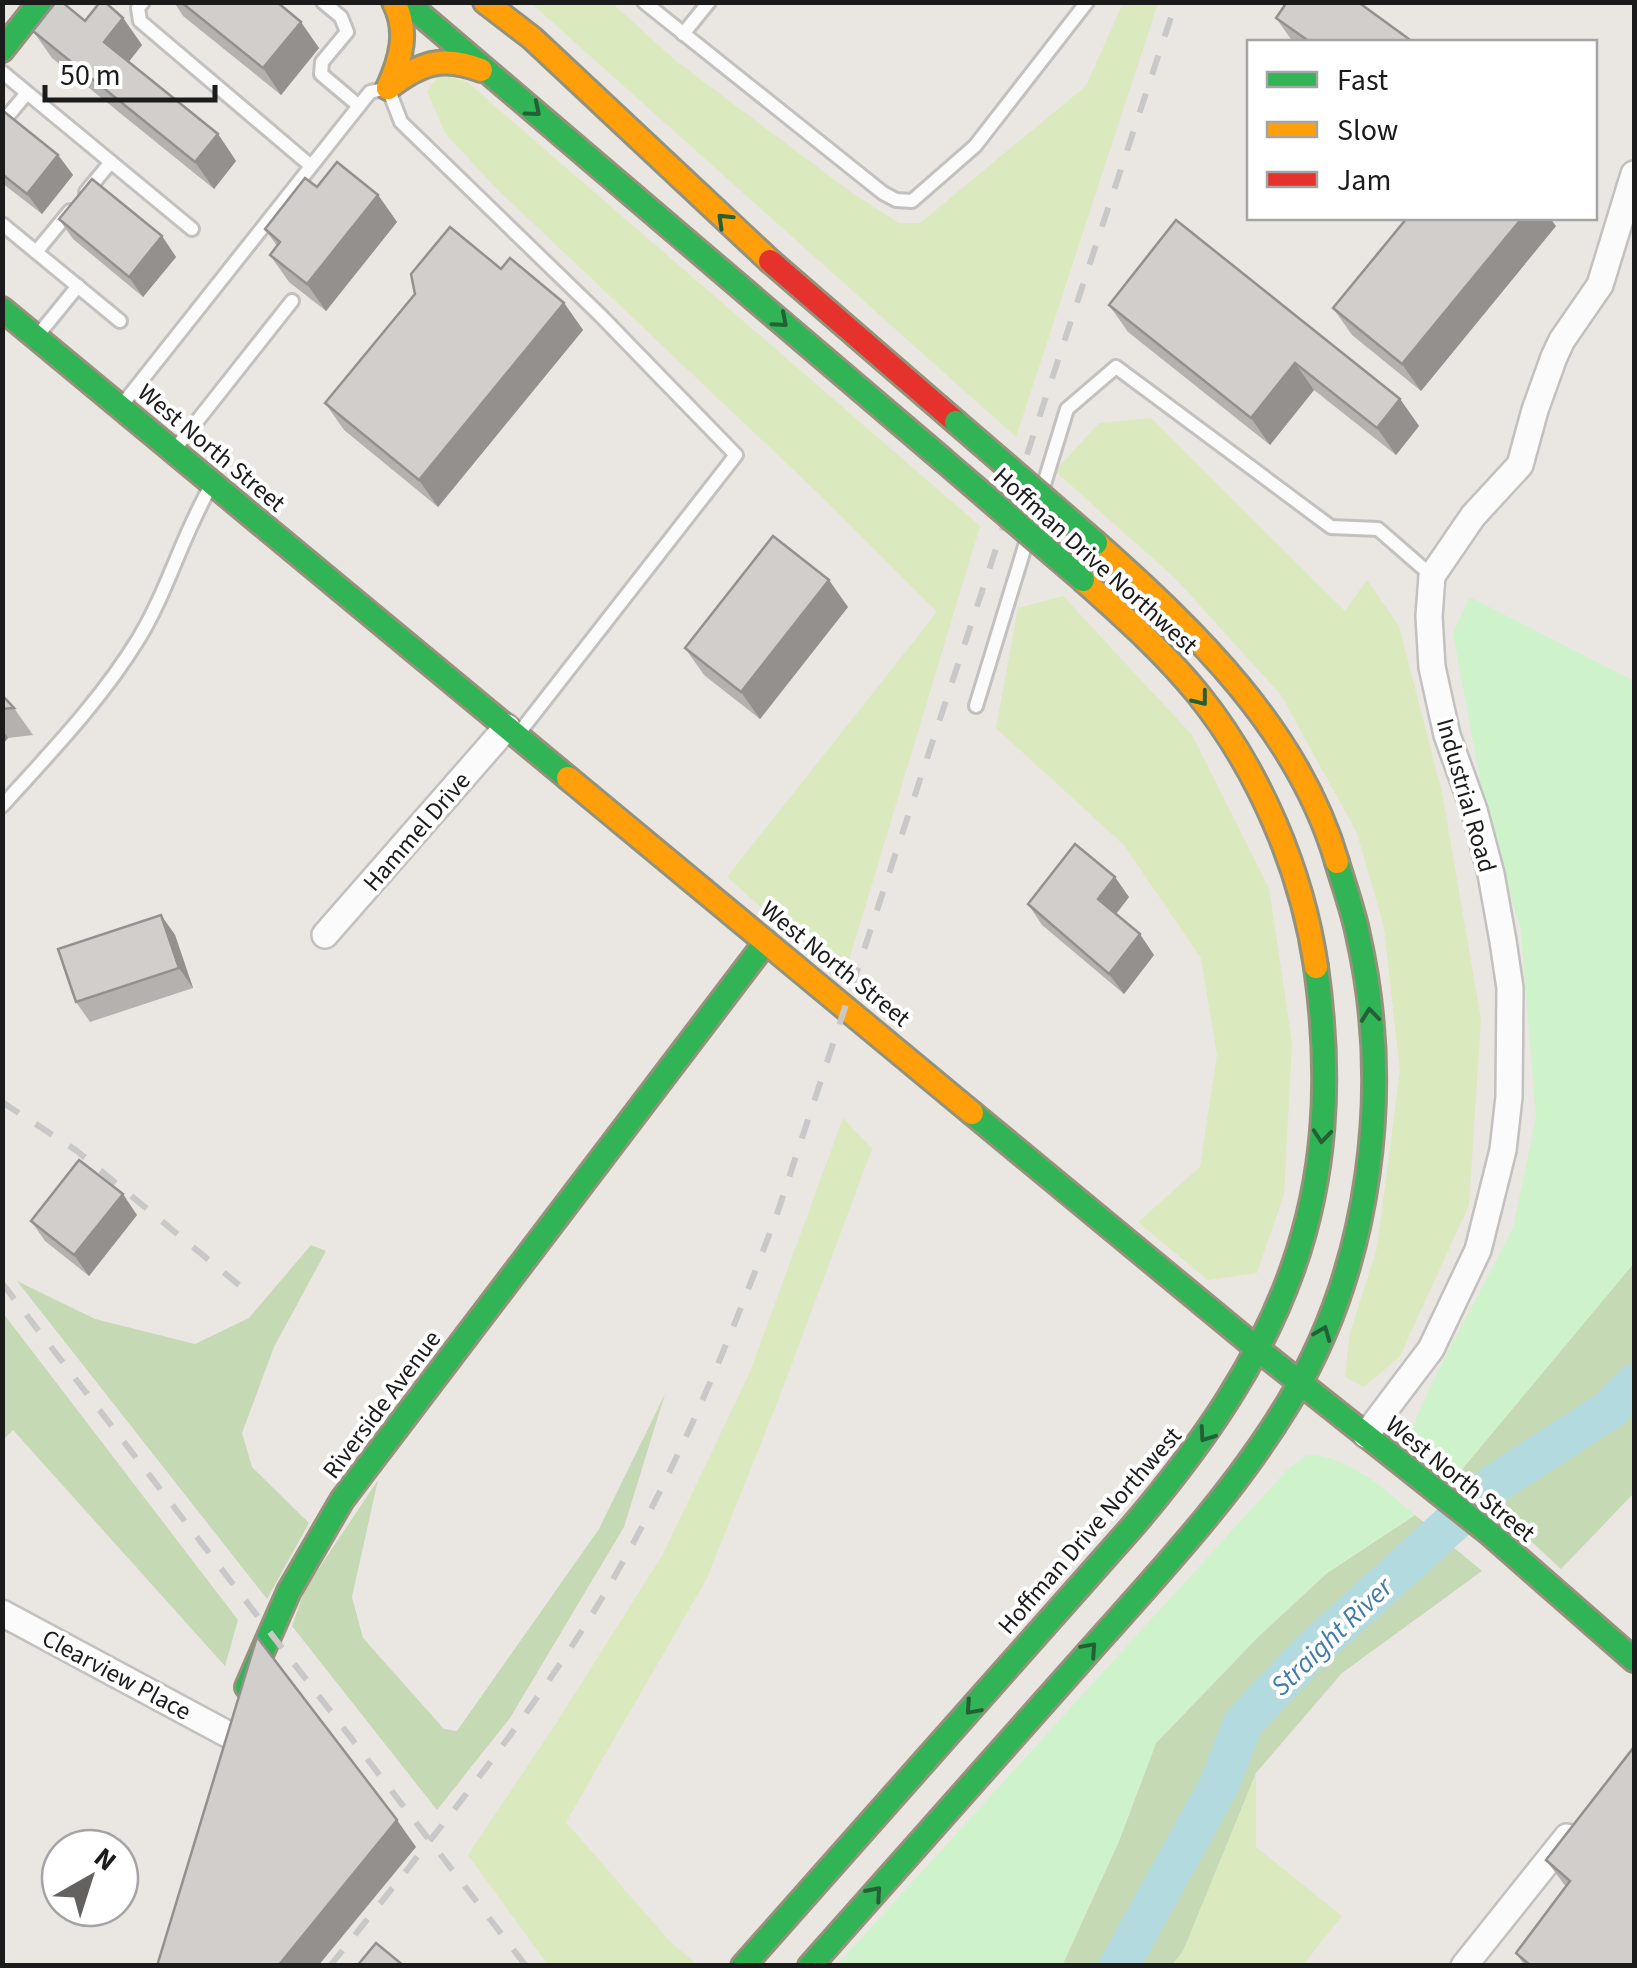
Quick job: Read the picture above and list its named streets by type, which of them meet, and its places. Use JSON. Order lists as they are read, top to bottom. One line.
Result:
{"streets":{"main road":["West North Street","Hoffman Drive Northwest","Riverside Avenue"],"street":["Industrial Road","Hammel Drive","Clearview Place"]},"crossings":[["West North Street","Hoffman Drive Northwest"],["West North Street","Industrial Road"],["West North Street","Hammel Drive"],["West North Street","Riverside Avenue"],["Riverside Avenue","Clearview Place"]],"water":["Straight River"],"legend":["Fast","Slow","Jam"],"scale_bar":"50 m","north":"top right"}
